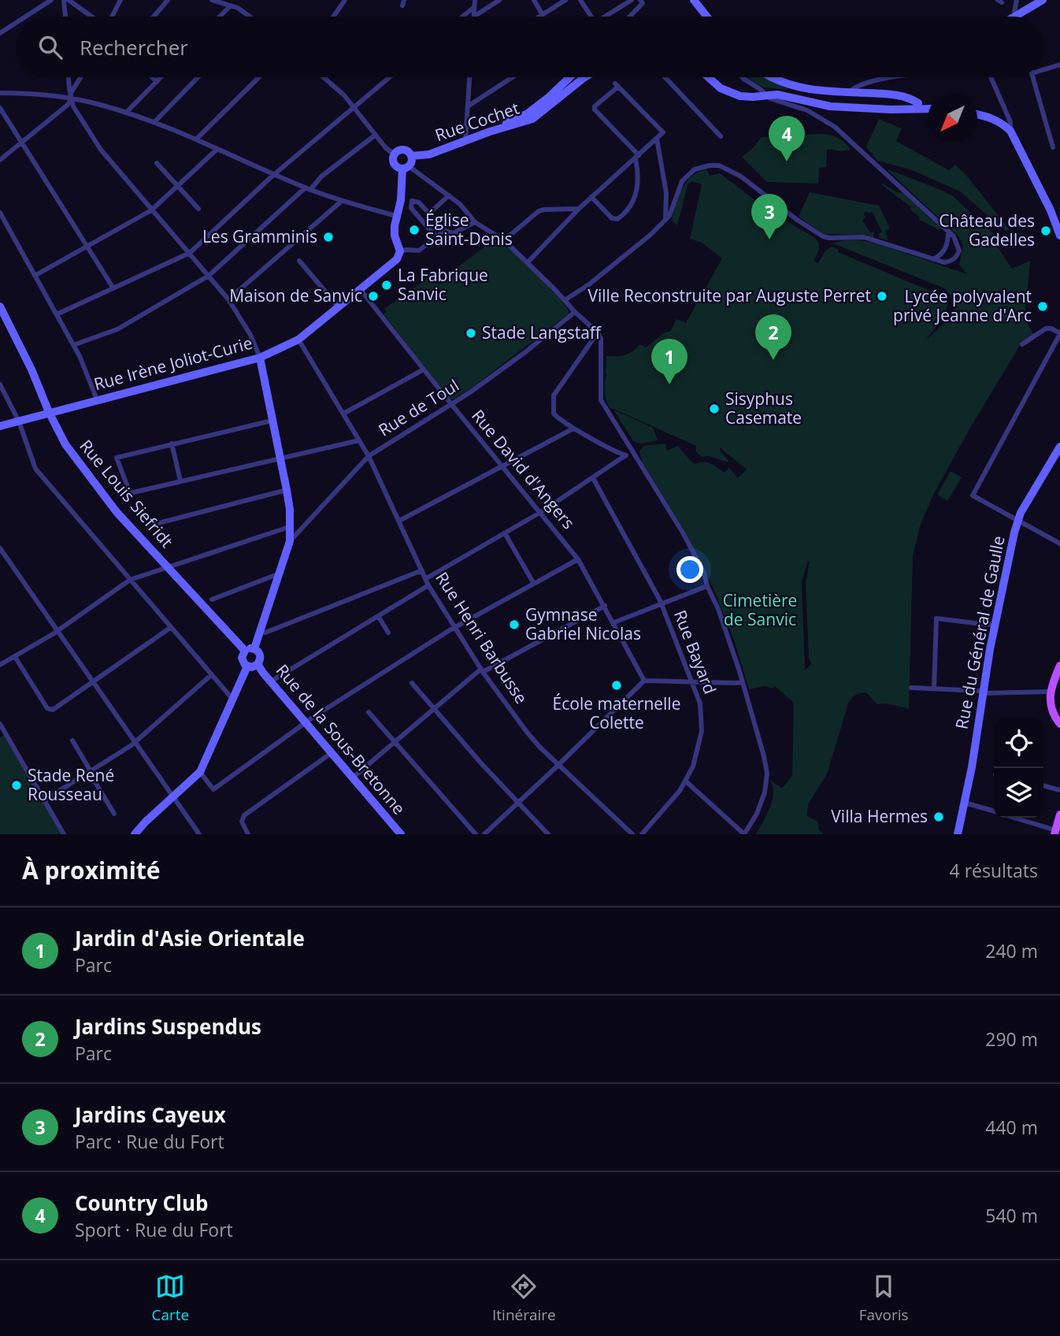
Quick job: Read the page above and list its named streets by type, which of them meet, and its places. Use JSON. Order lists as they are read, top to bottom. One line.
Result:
{"streets":{"street":["Rue Cochet","Rue Irène Joliot-Curie","Rue de Toul","Rue David d'Angers","Rue Louis Siefridt","Rue du Général de Gaulle","Rue Henri Barbusse","Rue Bayard","Rue de la Sous-Bretonne"]},"crossings":[["Rue Irène Joliot-Curie","Rue David d'Angers"],["Rue Irène Joliot-Curie","Rue Louis Siefridt"],["Rue Irène Joliot-Curie","Rue Henri Barbusse"],["Rue de Toul","Rue David d'Angers"],["Rue de Toul","Rue Henri Barbusse"],["Rue Louis Siefridt","Rue de la Sous-Bretonne"]],"parks":["Cimetière de Sanvic"],"places":["Église Saint-Denis","Château des Gadelles","Les Gramminis","La Fabrique Sanvic","Maison de Sanvic","Ville Reconstruite par Auguste Perret","Lycée polyvalent privé Jeanne d'Arc","Stade Langstaff","Sisyphus Casemate","Gymnase Gabriel Nicolas","École maternelle Colette","Stade René Rousseau","Villa Hermes"],"north":"bottom left","page":{"search":"Rechercher","pins":["4","3","2","1"],"heading":["À proximité","4 résultats"],"list":[{"mark":"1","name":"Jardin d'Asie Orientale","note":"Parc","value":"240 m"},{"mark":"2","name":"Jardins Suspendus","note":"Parc","value":"290 m"},{"mark":"3","name":"Jardins Cayeux","note":"Parc · Rue du Fort","value":"440 m"},{"mark":"4","name":"Country Club","note":"Sport · Rue du Fort","value":"540 m"}],"nav":["Carte","Itinéraire","Favoris"]}}
